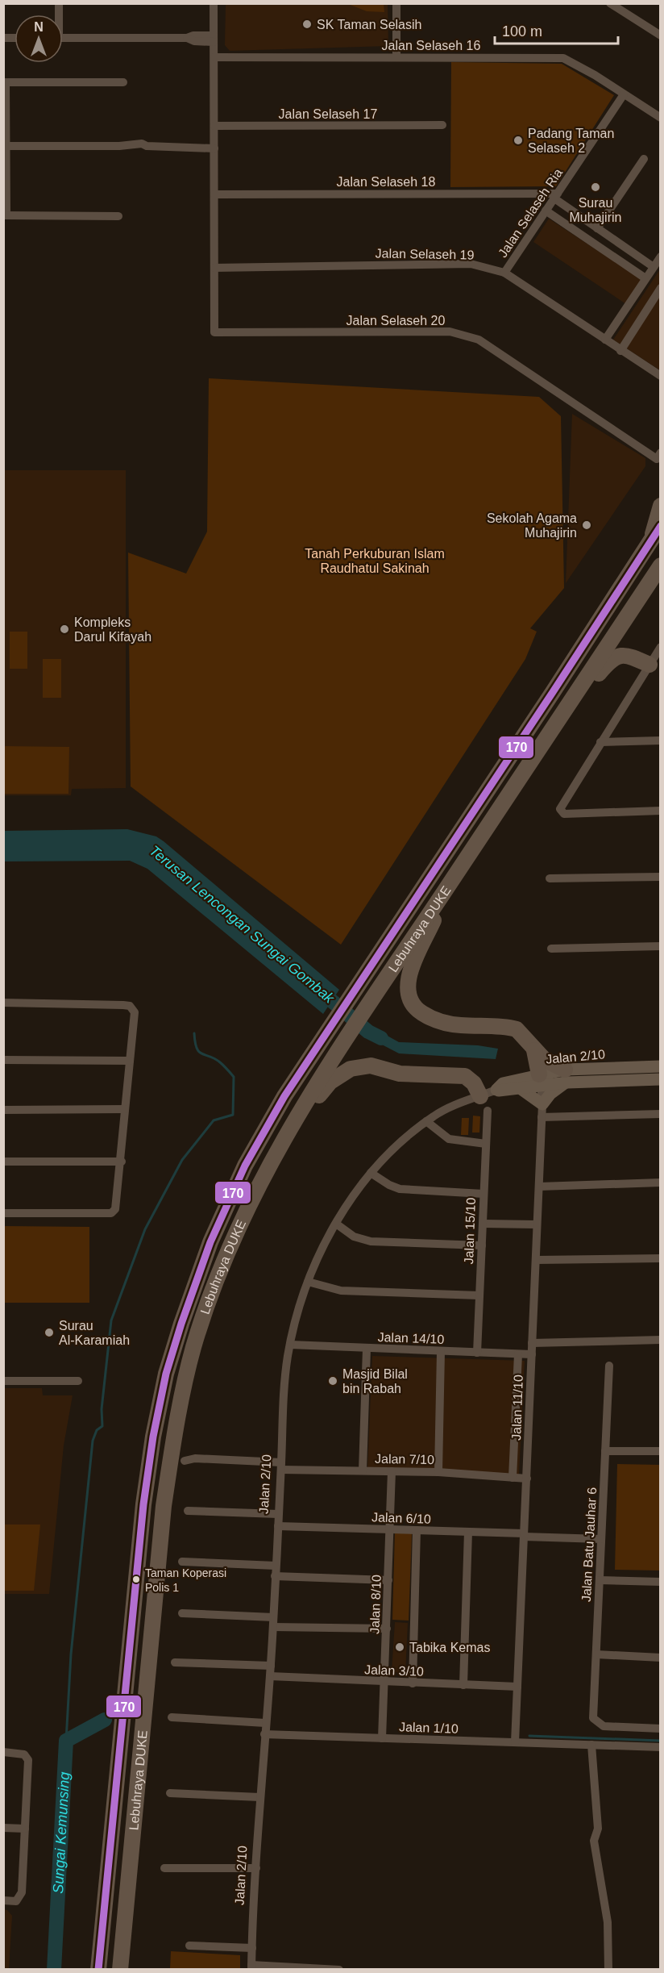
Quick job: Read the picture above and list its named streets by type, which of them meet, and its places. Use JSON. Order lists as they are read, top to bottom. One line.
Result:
{"streets":{"highway":["Lebuhraya DUKE"],"street":["Jalan Selaseh 16","Jalan Selaseh 17","Jalan Selaseh 18","Jalan Selaseh Ria","Jalan Selaseh 19","Jalan Selaseh 20","Jalan 2/10","Jalan 15/10","Jalan 14/10","Jalan 11/10","Jalan 7/10","Jalan 6/10","Jalan Batu Jauhar 6","Jalan 8/10","Jalan 3/10","Jalan 1/10"]},"crossings":[["Jalan Selaseh 16","Jalan Selaseh Ria"],["Jalan Selaseh 18","Jalan Selaseh Ria"],["Jalan Selaseh Ria","Jalan Selaseh 19"],["Jalan Selaseh 19","Jalan Selaseh 20"],["Jalan 2/10","Jalan 15/10"],["Jalan 2/10","Jalan 14/10"],["Jalan 2/10","Jalan 11/10"],["Jalan 2/10","Jalan 7/10"],["Jalan 2/10","Jalan 6/10"],["Jalan 2/10","Jalan 3/10"],["Jalan 2/10","Jalan 1/10"],["Jalan 15/10","Jalan 14/10"],["Jalan 14/10","Jalan 11/10"],["Jalan 11/10","Jalan 7/10"],["Jalan 11/10","Jalan 6/10"],["Jalan 11/10","Jalan 3/10"],["Jalan 11/10","Jalan 1/10"],["Jalan 7/10","Jalan 8/10"],["Jalan 6/10","Jalan Batu Jauhar 6"],["Jalan 6/10","Jalan 8/10"],["Jalan 8/10","Jalan 3/10"],["Jalan 8/10","Jalan 1/10"]],"water":["Terusan Lencongan Sungai Gombak","Sungai Kemunsing"],"parks":["Tanah Perkuburan Islam Raudhatul Sakinah"],"places":["SK Taman Selasih","Padang Taman Selaseh 2","Surau Muhajirin","Sekolah Agama Muhajirin","Kompleks Darul Kifayah","Surau Al-Karamiah","Masjid Bilal bin Rabah","Taman Koperasi Polis 1","Tabika Kemas"],"lines":["transit line 170"],"scale_bar":"100 m","north":"top"}
